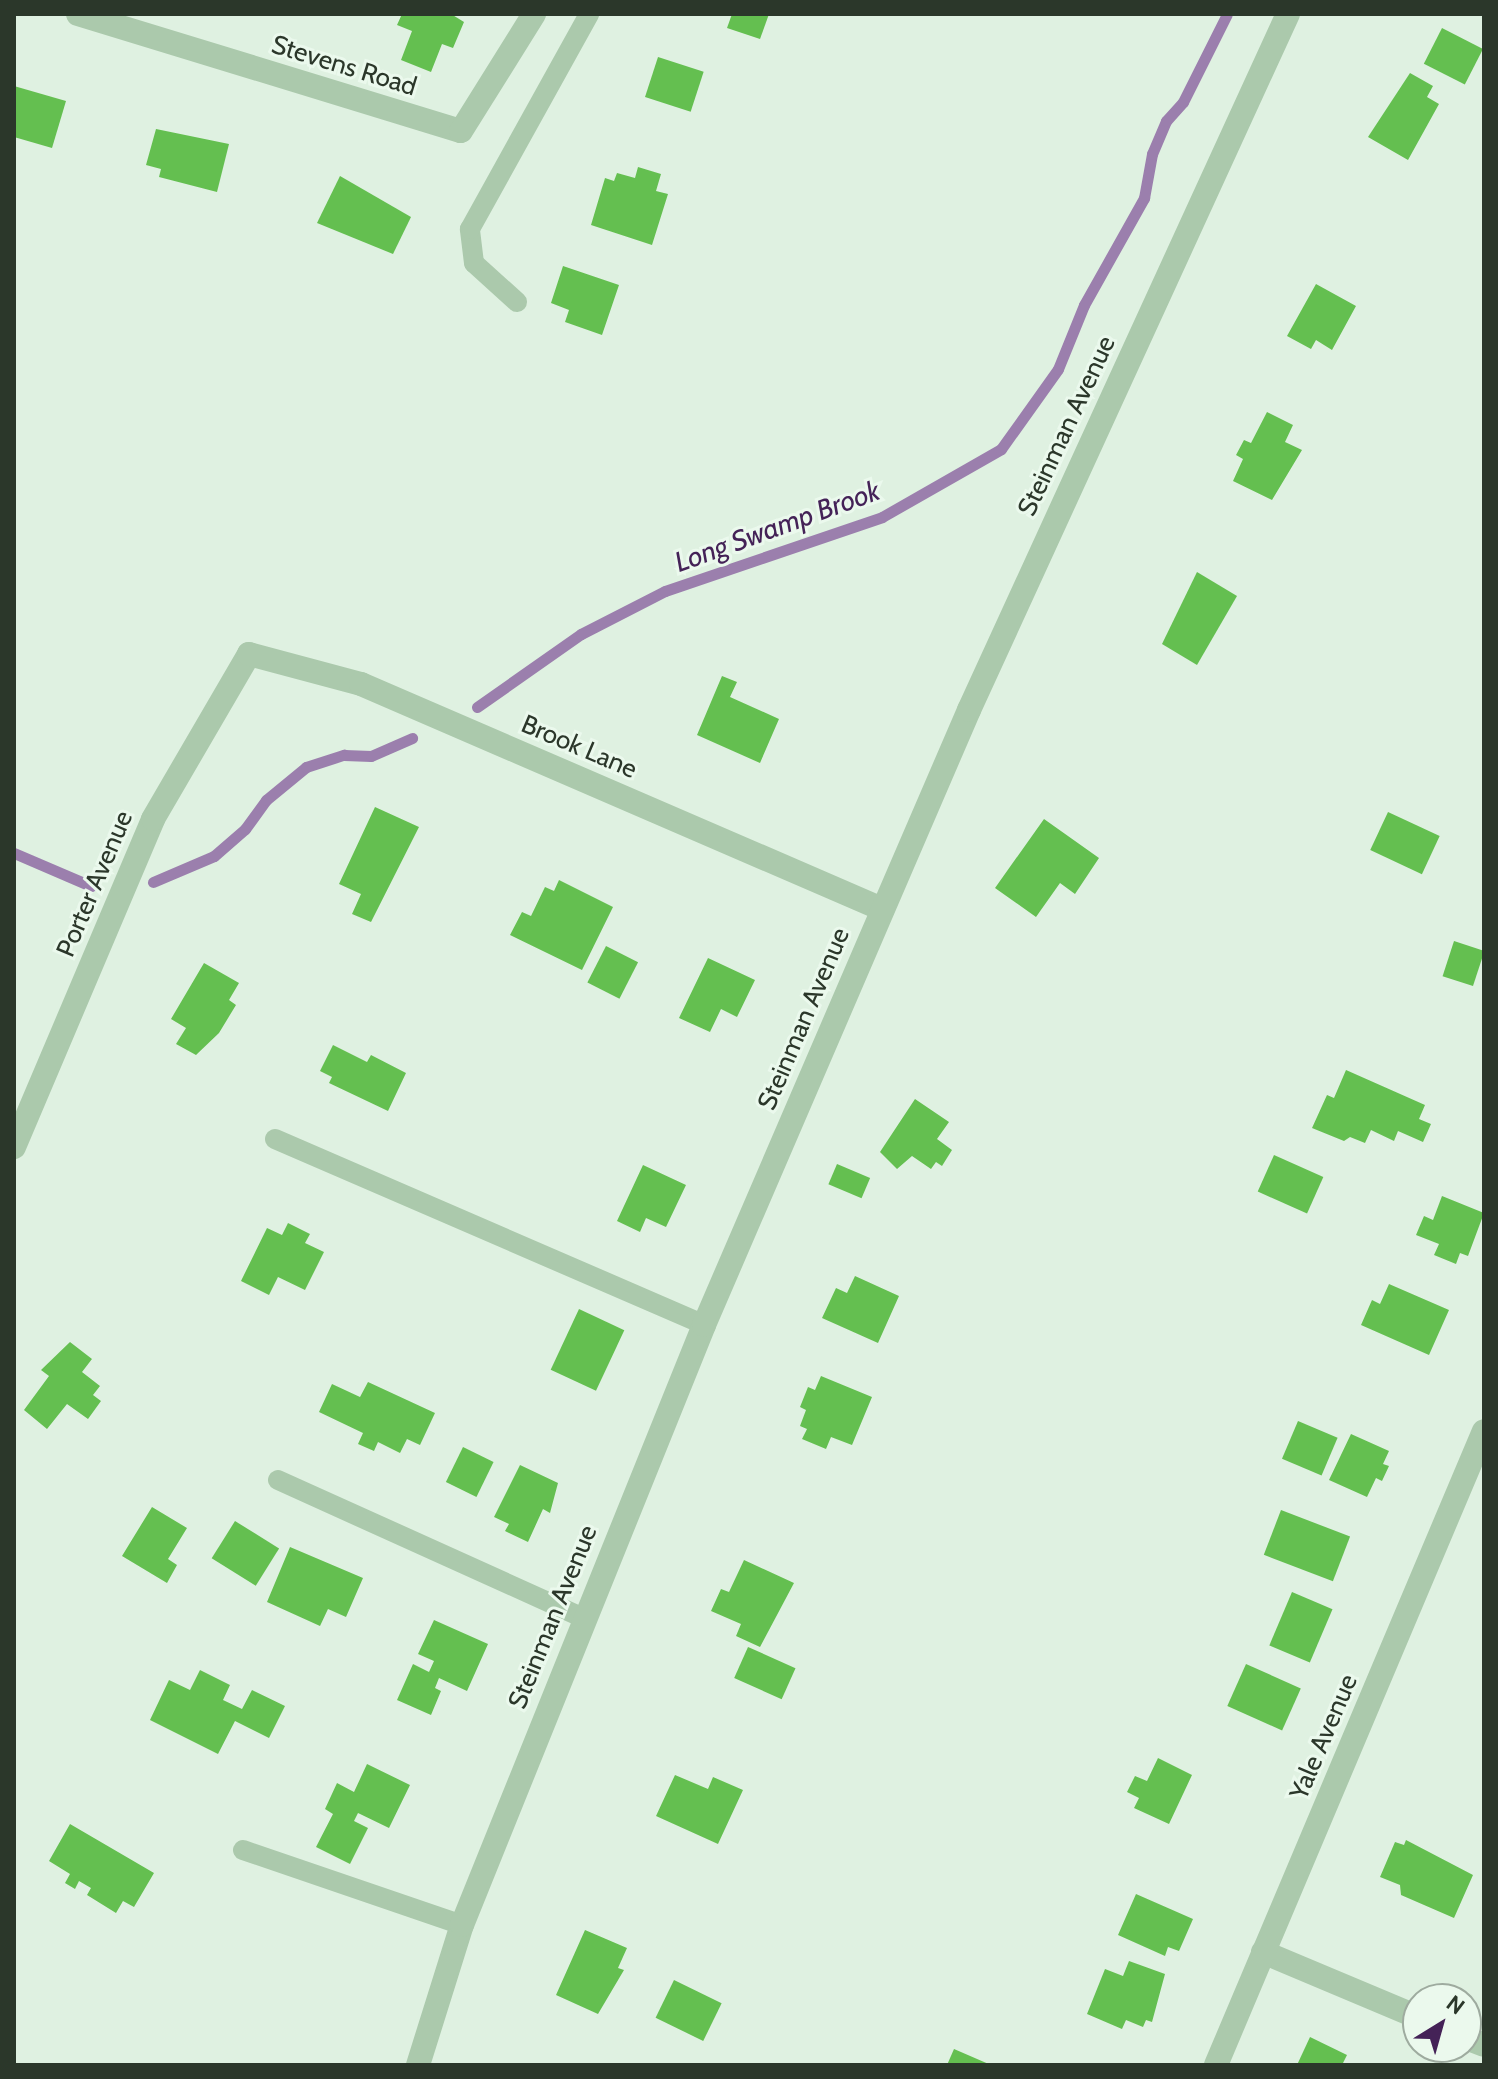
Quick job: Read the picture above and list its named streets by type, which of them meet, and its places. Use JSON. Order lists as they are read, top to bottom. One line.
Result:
{"streets":{"street":["Stevens Road","Steinman Avenue","Brook Lane","Porter Avenue","Yale Avenue"]},"crossings":[["Steinman Avenue","Brook Lane"],["Brook Lane","Porter Avenue"]],"water":["Long Swamp Brook"],"north":"top right"}
